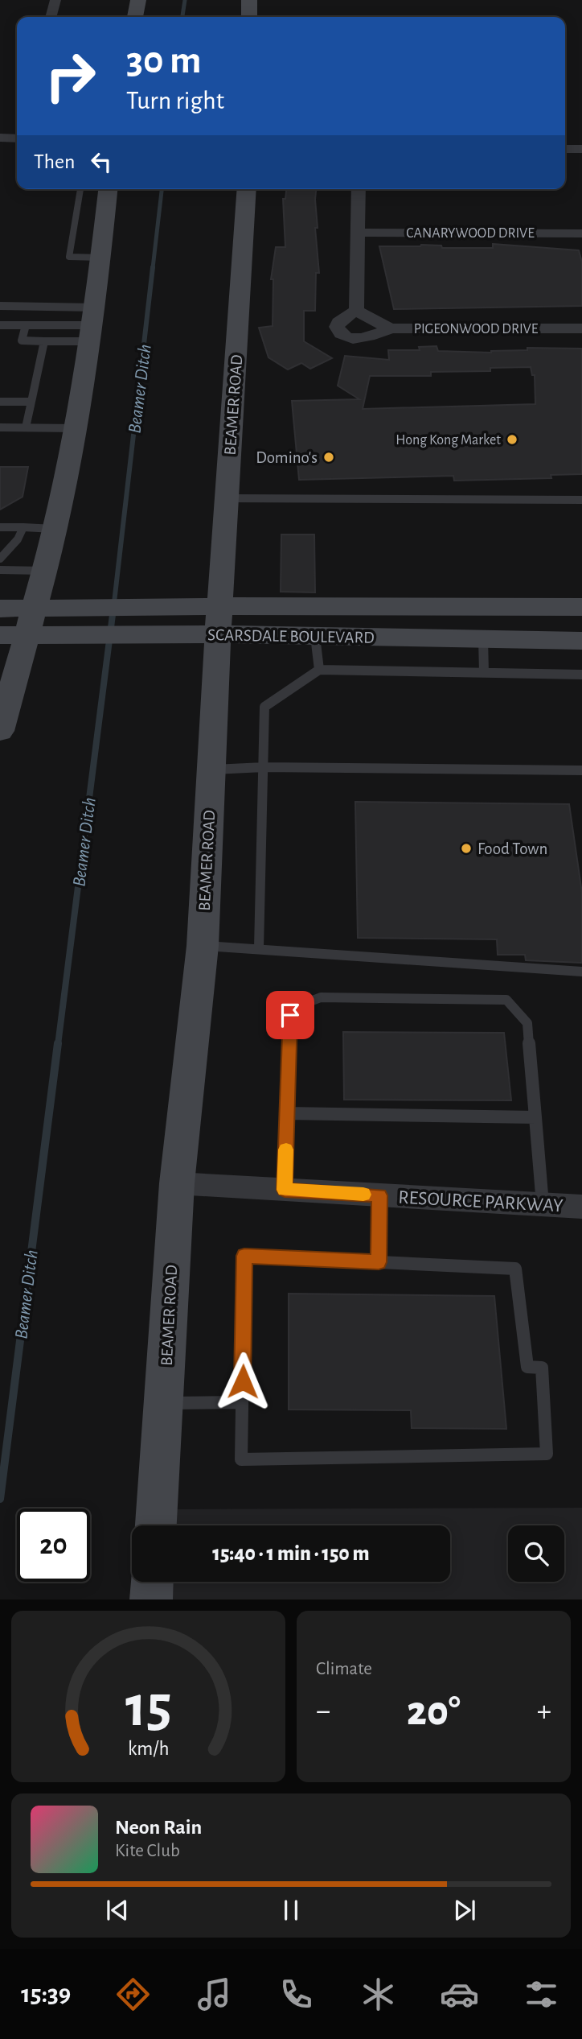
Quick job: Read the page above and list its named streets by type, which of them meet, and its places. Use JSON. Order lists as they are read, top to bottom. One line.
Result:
{"streets":{"main road":["BEAMER ROAD","SCARSDALE BOULEVARD"],"street":["CANARYWOOD DRIVE","PIGEONWOOD DRIVE","RESOURCE PARKWAY"]},"crossings":[["BEAMER ROAD","SCARSDALE BOULEVARD"],["BEAMER ROAD","RESOURCE PARKWAY"]],"water":["Beamer Ditch"],"places":["Hong Kong Market","Domino's","Food Town"],"page":{"turn":["30 m","Turn right"],"then":"Then","limit":"20","trip":"15:40 · 1 min · 150 m","tile":"Climate","heat":["−","20°","+"],"song":["Neon Rain","Kite Club"],"tabs":"15:39","gauge":["15","km/h"]}}
